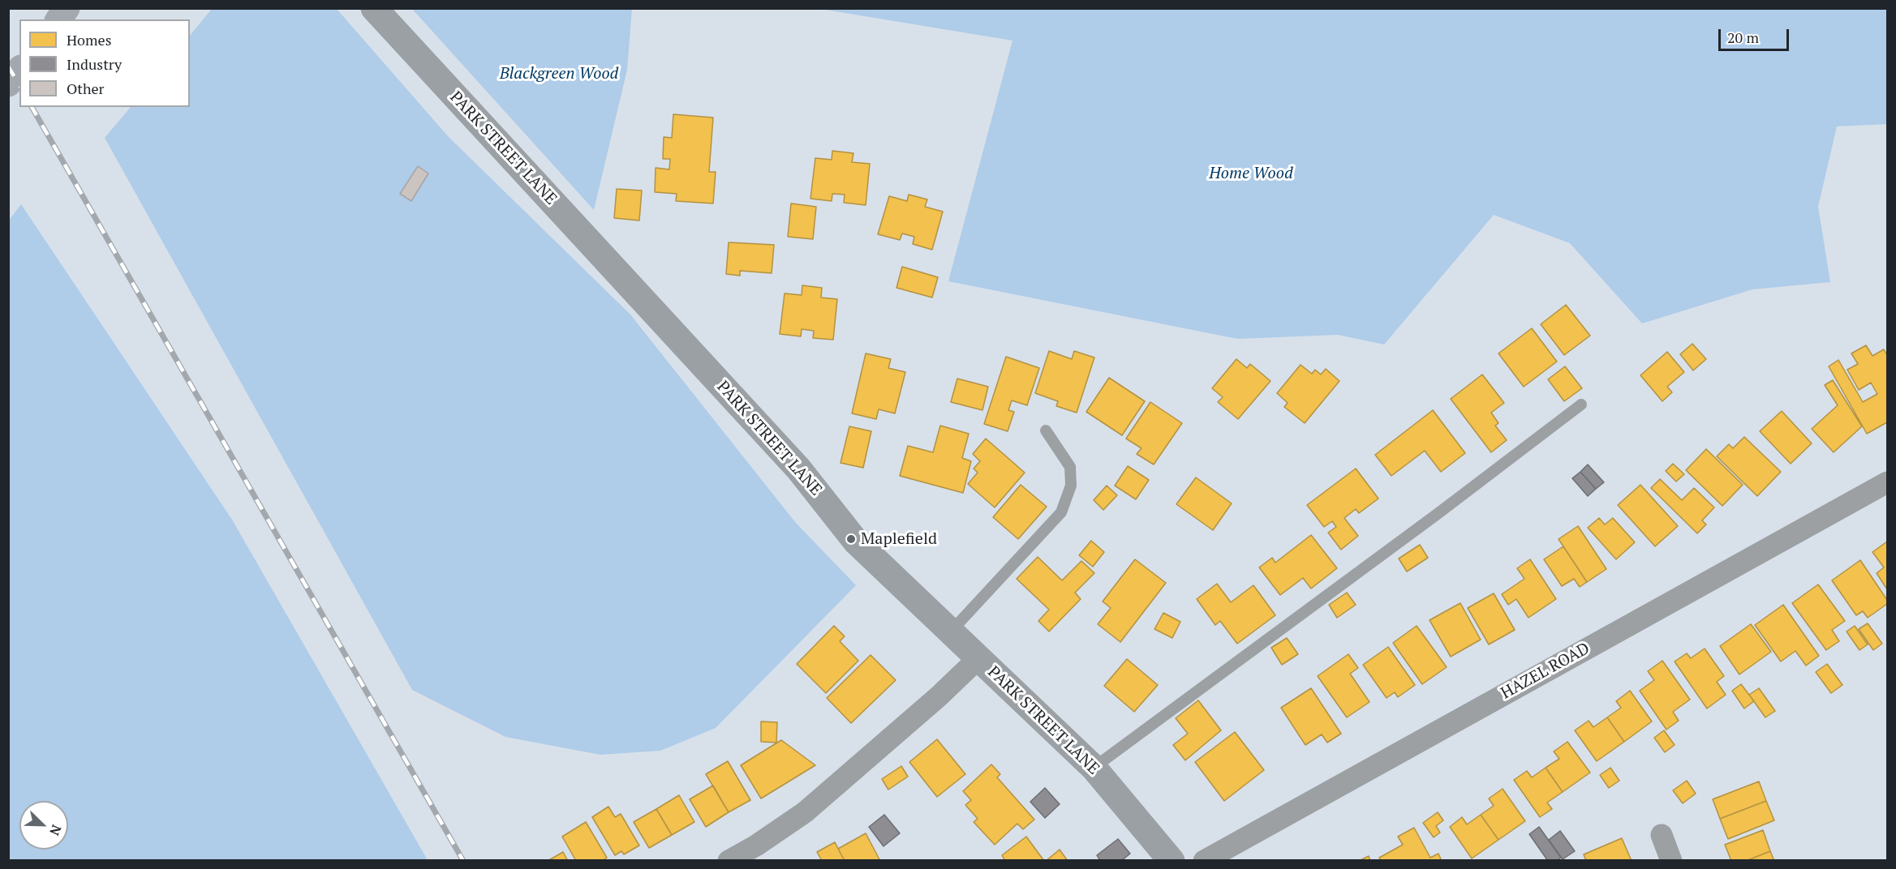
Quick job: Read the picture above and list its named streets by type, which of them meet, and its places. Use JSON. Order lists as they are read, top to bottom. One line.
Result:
{"streets":{"street":["PARK STREET LANE","HAZEL ROAD"]},"parks":["Blackgreen Wood","Home Wood"],"places":["Maplefield"],"legend":["Homes","Industry","Other"],"scale_bar":"20 m","north":"bottom right"}
